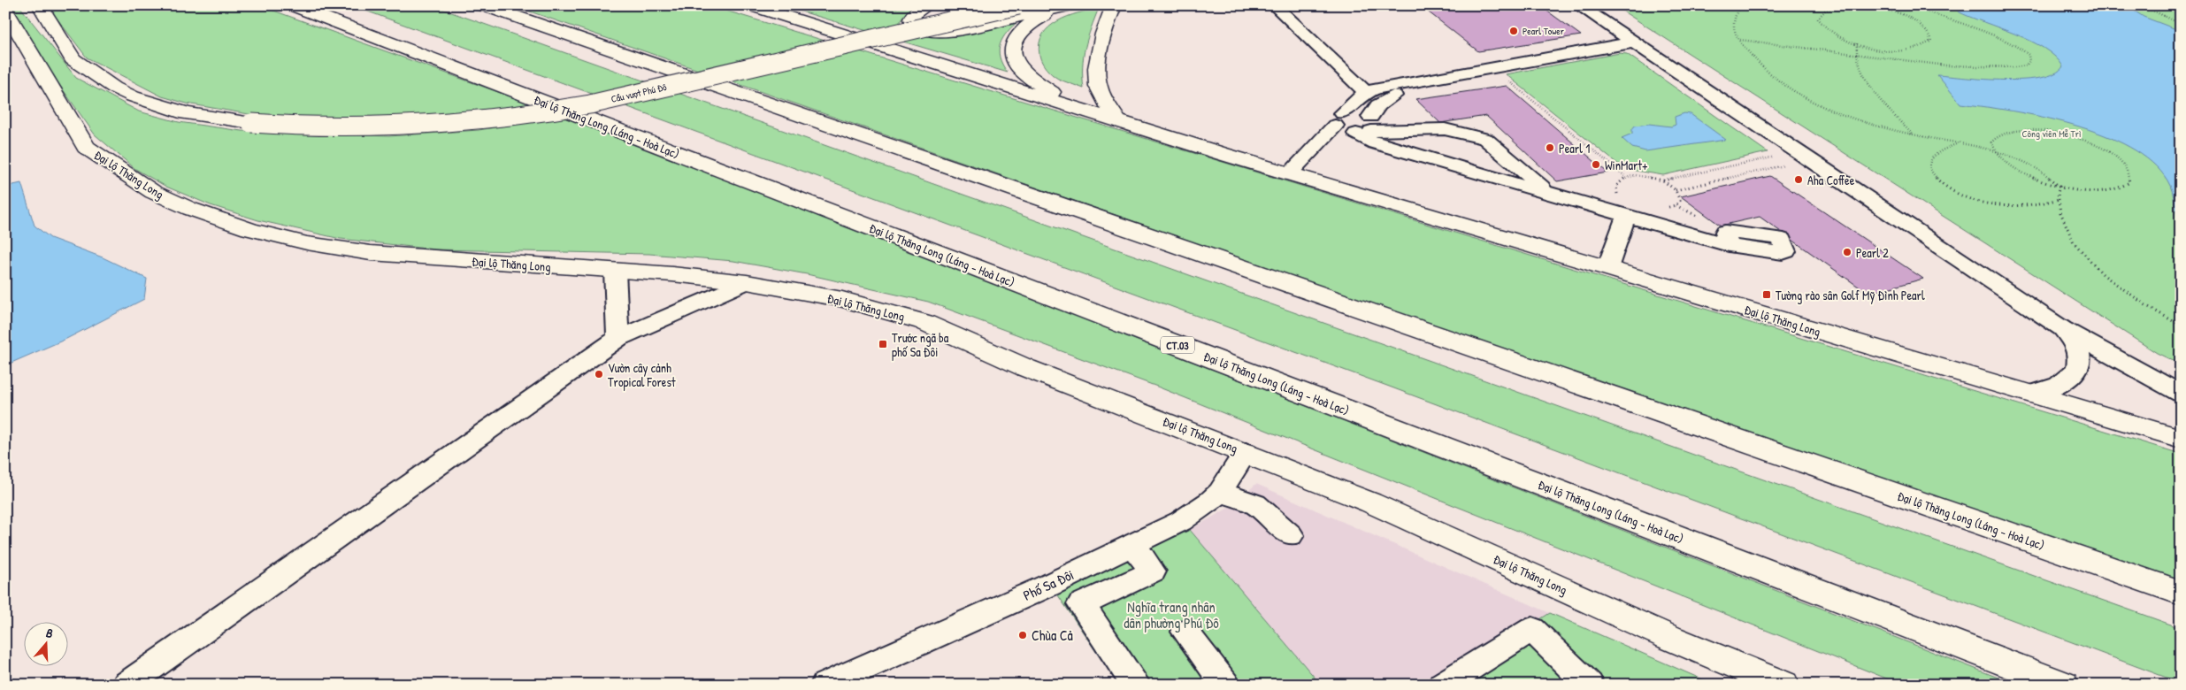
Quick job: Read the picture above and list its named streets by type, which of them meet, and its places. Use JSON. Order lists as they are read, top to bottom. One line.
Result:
{"streets":{"main road":["Cầu vượt Phú Đô","Đại lộ Thăng Long (Láng - Hoà Lạc)","Đại lộ Thăng Long","CT.03"],"street":["Phố Sa Đôi"]},"crossings":[["Đại lộ Thăng Long","Phố Sa Đôi"]],"parks":["Công viên Mễ Trì","Nghĩa trang nhân dân phường Phú Đô"],"places":{"other":["Pearl Tower","Pearl 1","WinMart+","Aha Coffee","Pearl 2","Vườn cây cảnh Tropical Forest","Chùa Cả"],"transit":["Tường rào sân Golf Mỹ Đình Pearl","Trước ngã ba phố Sa Đôi"]},"north":"top"}
